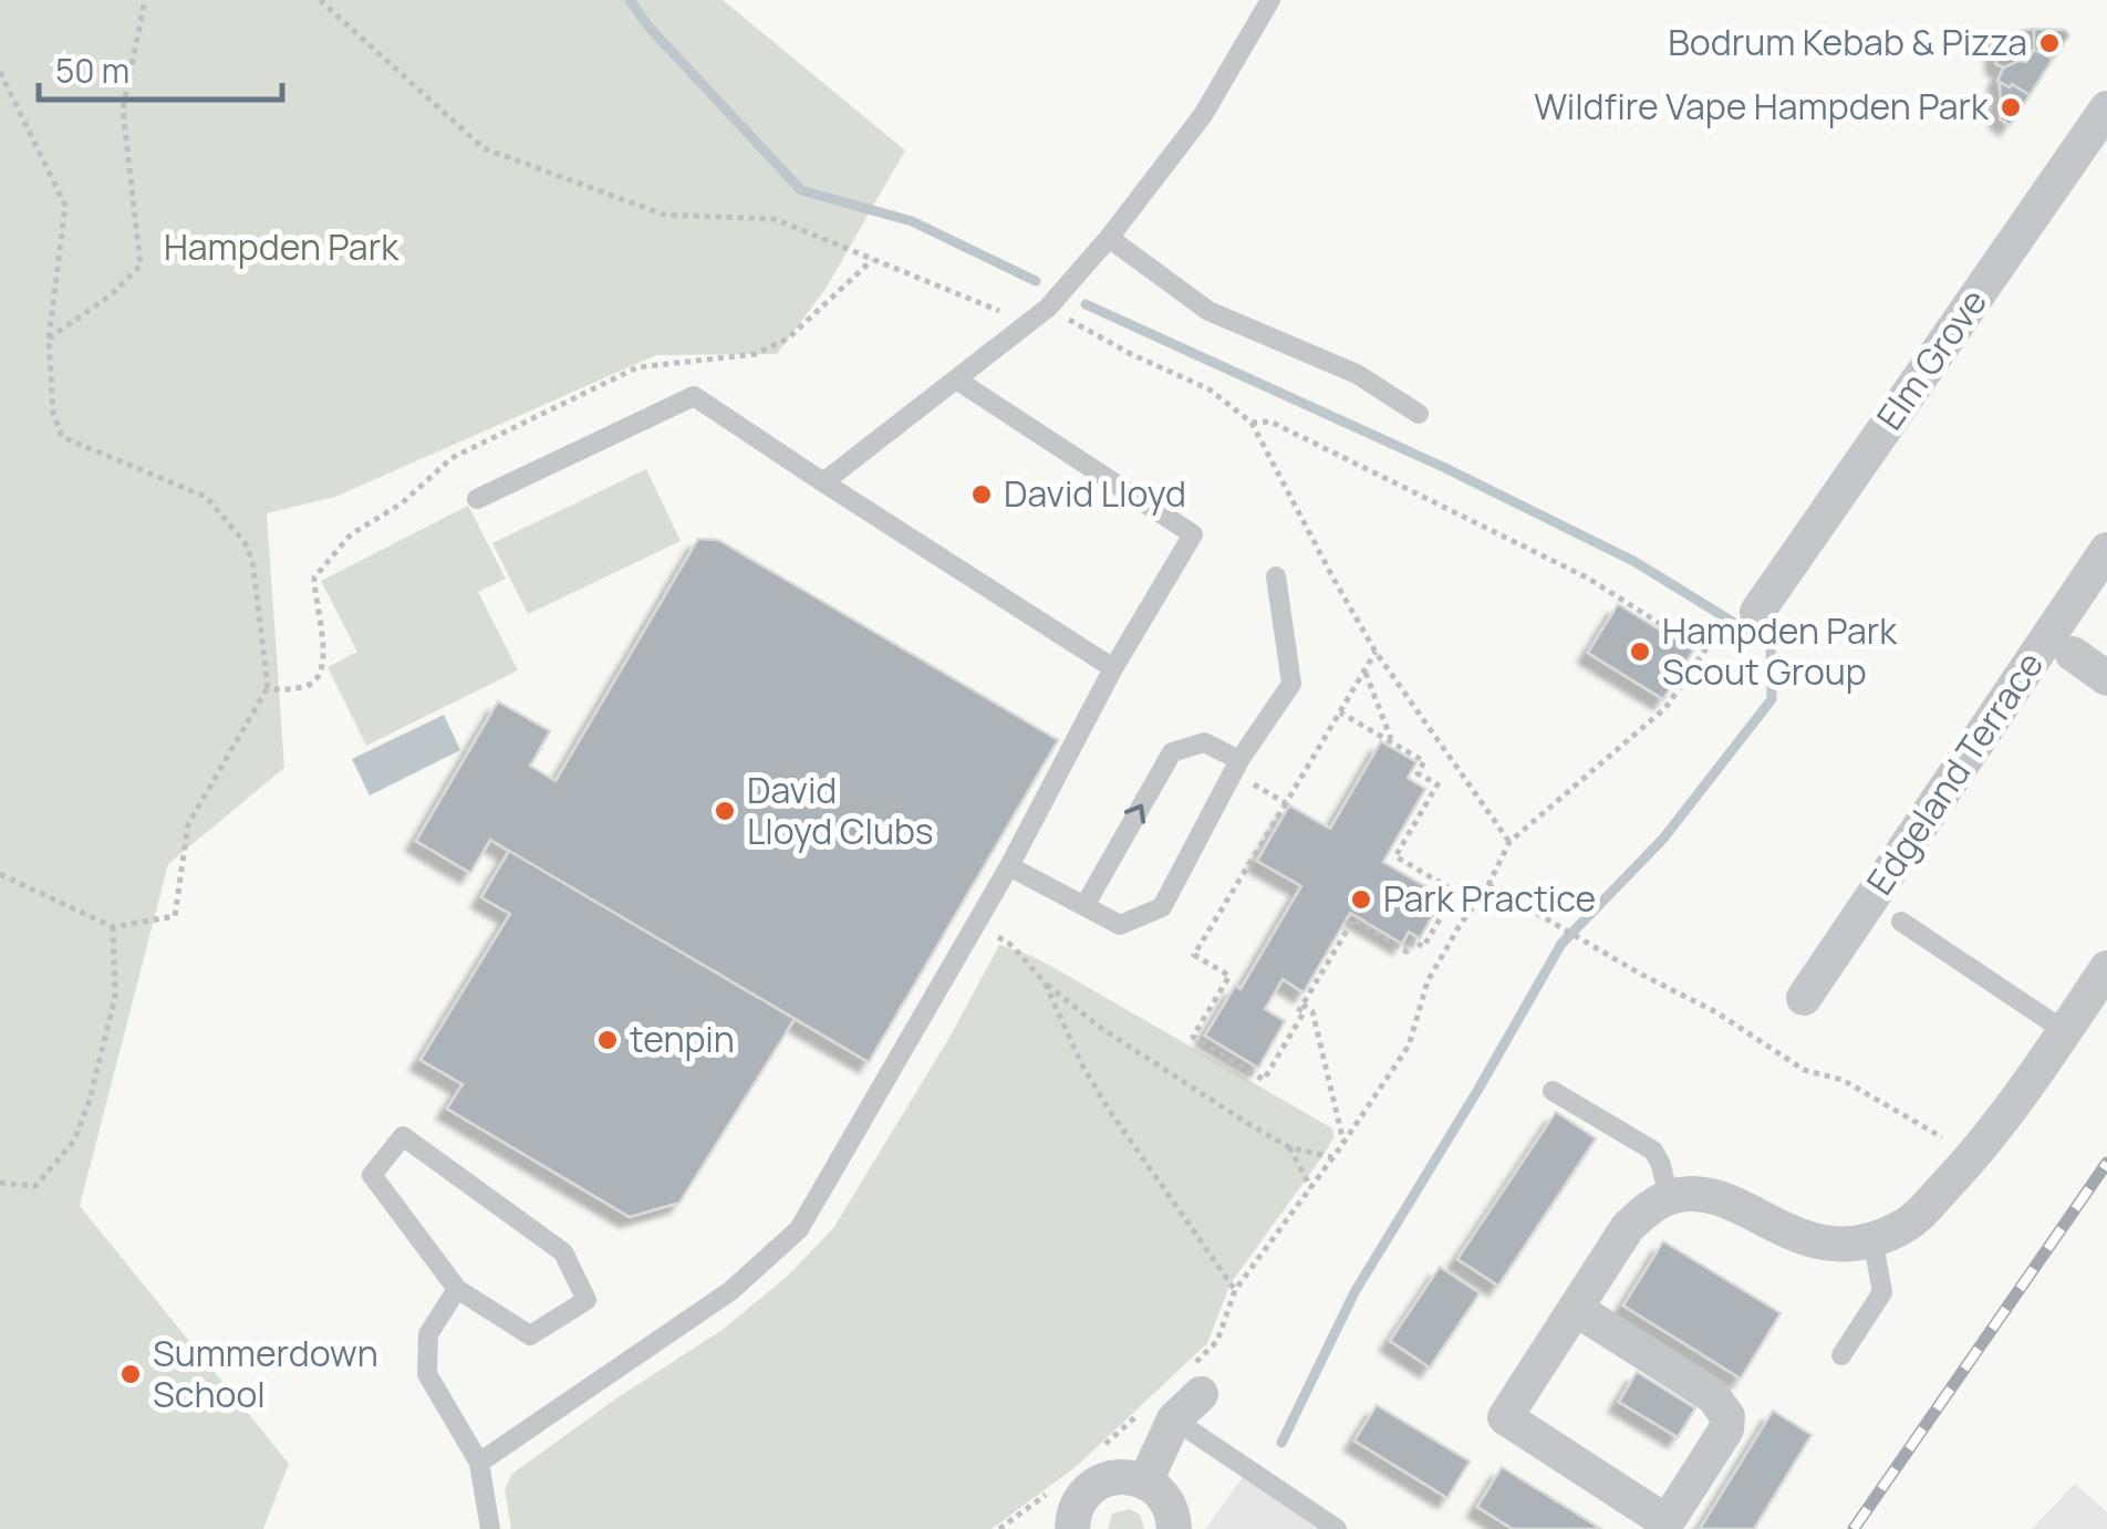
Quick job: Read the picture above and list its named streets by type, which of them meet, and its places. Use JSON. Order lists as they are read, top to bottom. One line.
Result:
{"streets":{"street":["Elm Grove","Edgeland Terrace"]},"parks":["Hampden Park"],"places":["Bodrum Kebab & Pizza","Wildfire Vape Hampden Park","David Lloyd","Hampden Park Scout Group","David Lloyd Clubs","Park Practice","tenpin","Summerdown School"],"scale_bar":"50 m"}
